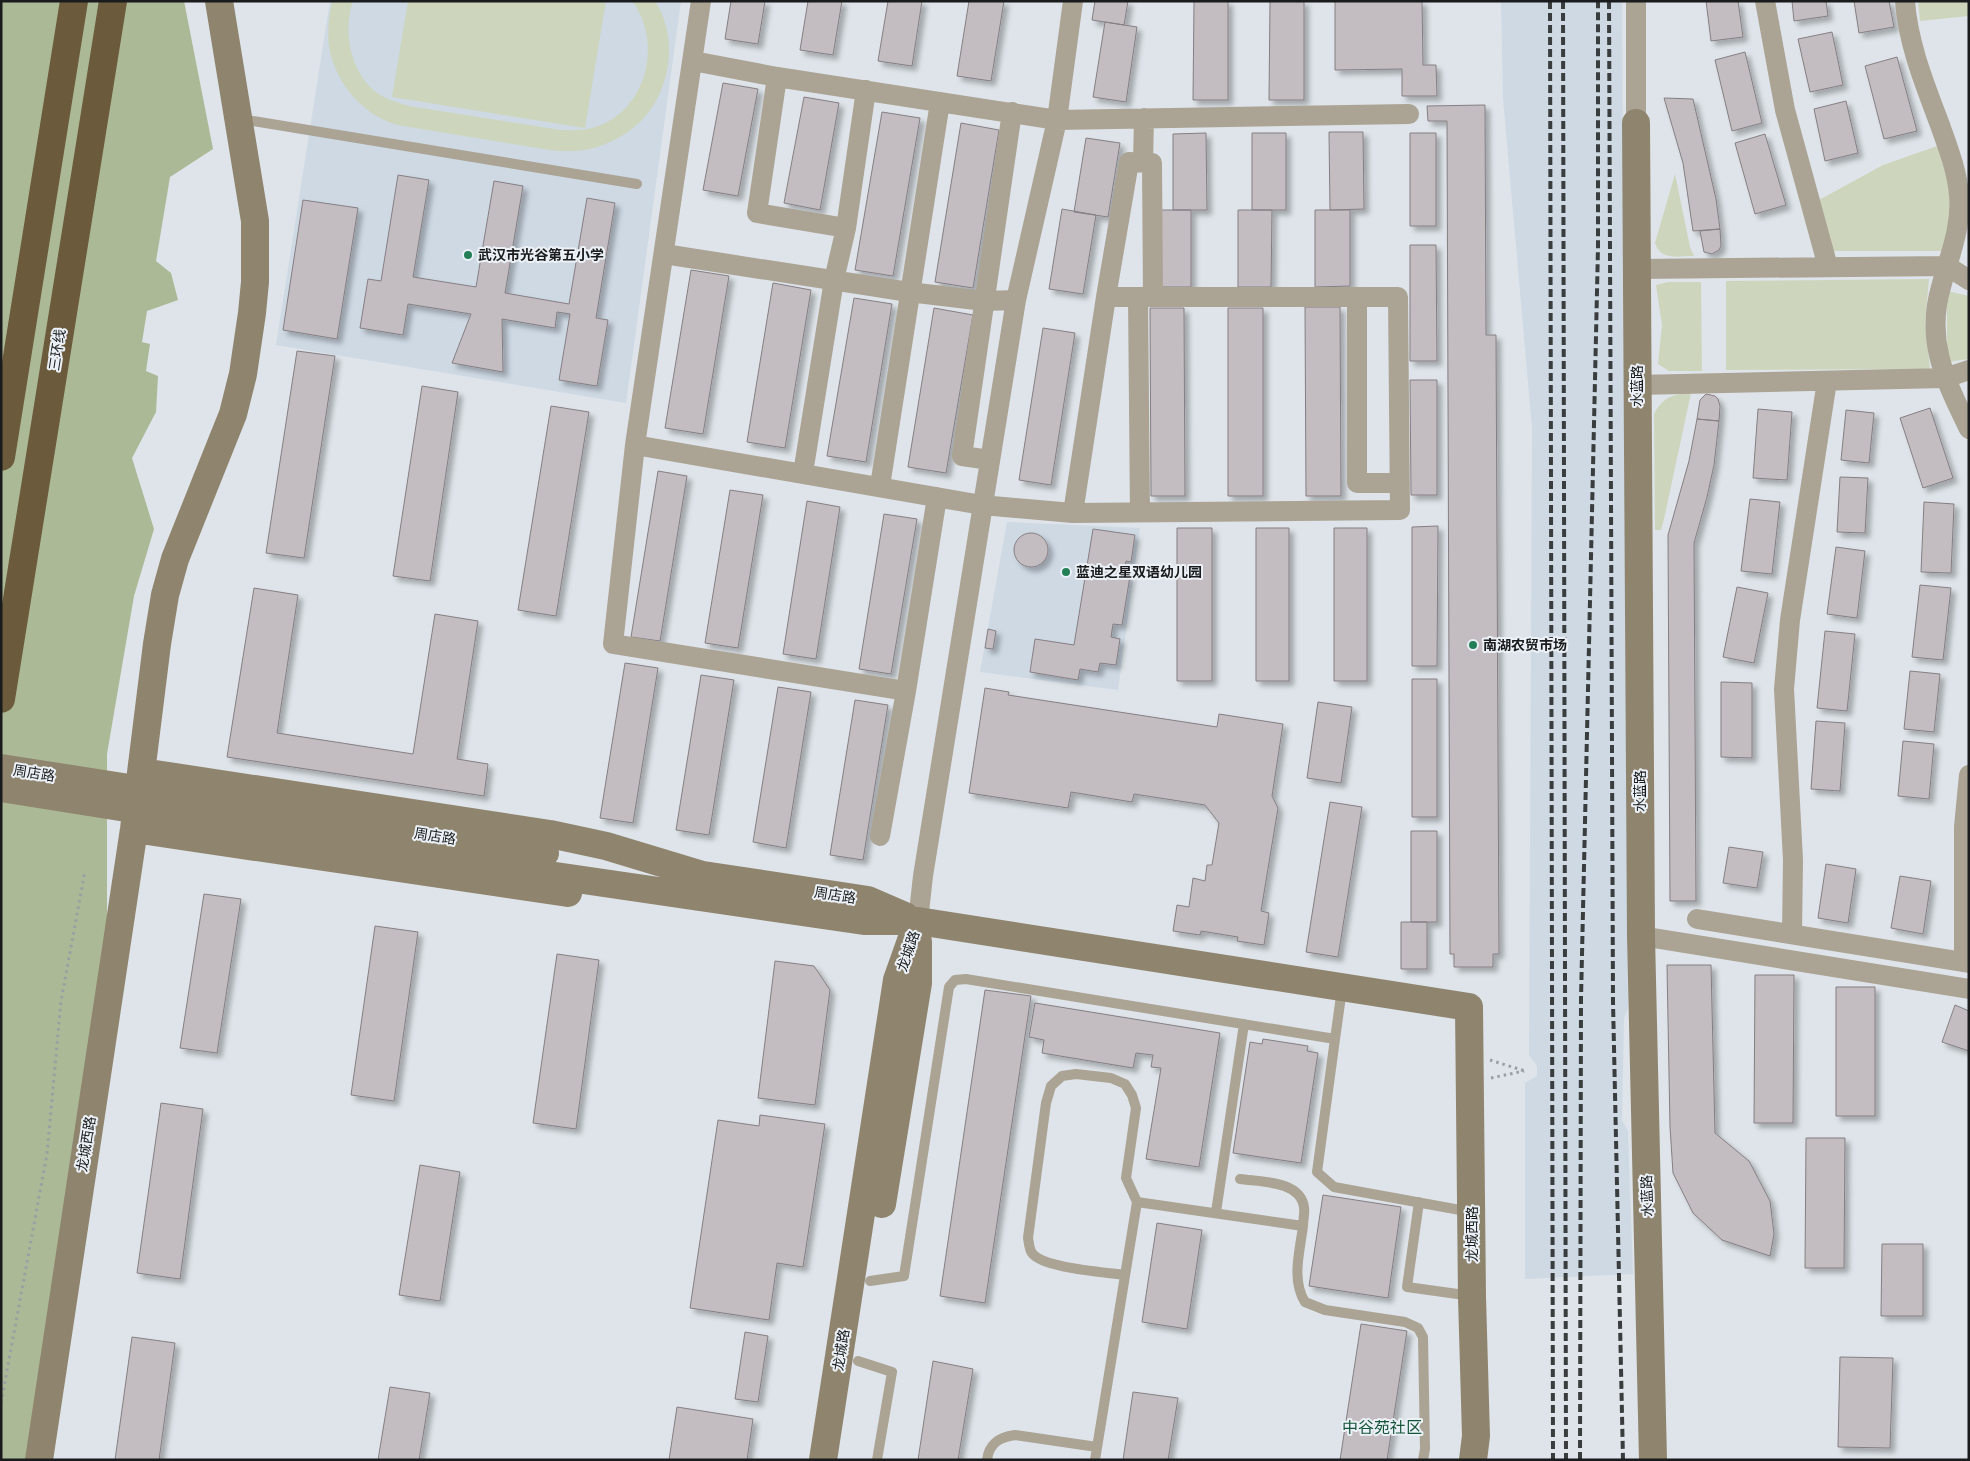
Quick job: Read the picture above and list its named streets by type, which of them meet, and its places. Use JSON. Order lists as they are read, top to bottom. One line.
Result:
{"streets":{"highway":["三环线"],"street":["水蓝路","周店路","龙城路","龙城西路"]},"crossings":[["周店路","龙城路"],["周店路","龙城西路"]],"districts":["中谷苑社区"],"places":["武汉市光谷第五小学","蓝迪之星双语幼儿园","南湖农贸市场"]}
